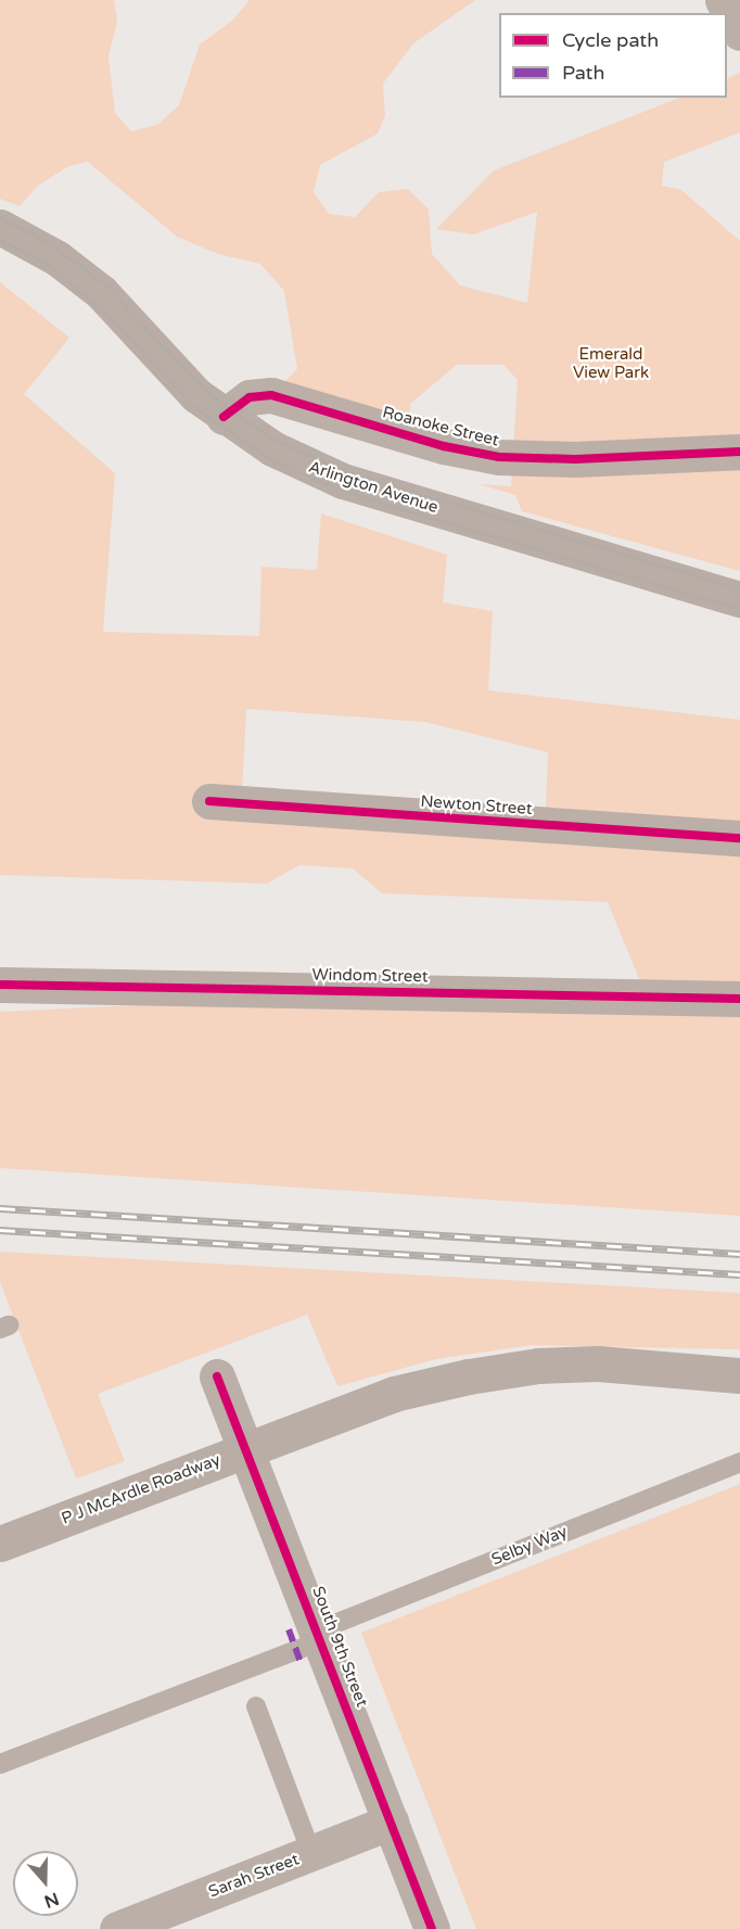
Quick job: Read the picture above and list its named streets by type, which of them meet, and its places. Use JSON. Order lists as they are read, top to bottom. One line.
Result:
{"streets":{"main road":["Arlington Avenue","P J McArdle Roadway"],"street":["Roanoke Street","Newton Street","Windom Street","South 9th Street","Sarah Street"],"lane":["Selby Way"]},"crossings":[["Roanoke Street","Arlington Avenue"],["P J McArdle Roadway","South 9th Street"],["Selby Way","South 9th Street"],["South 9th Street","Sarah Street"]],"parks":["Emerald View Park"],"legend":["Cycle path","Path"],"north":"bottom"}
